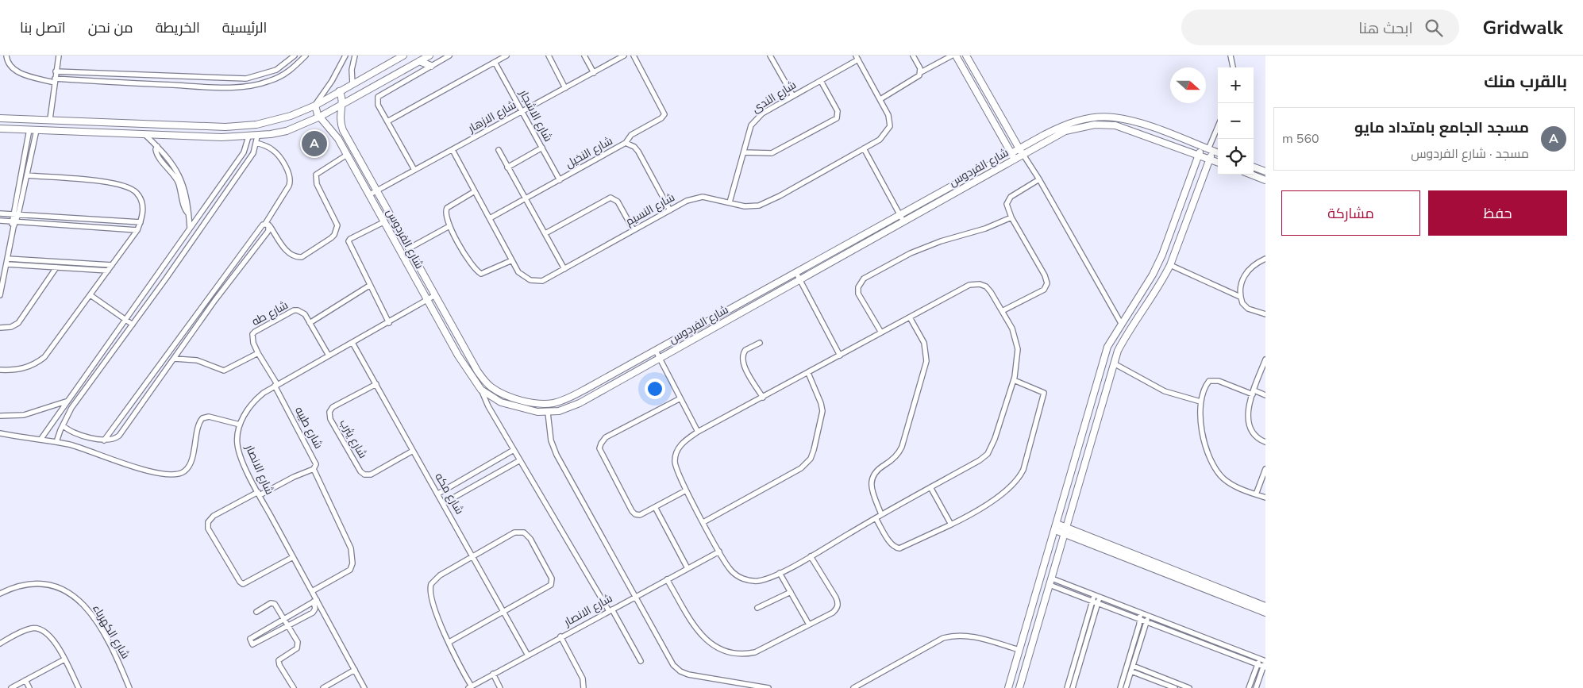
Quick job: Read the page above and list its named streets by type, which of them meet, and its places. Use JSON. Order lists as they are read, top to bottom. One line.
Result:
{"streets":{"street":["شارع الندى","شارع الاشجار","شارع الازهار","شارع النخيل","شارع الفردوس","شارع النسيم","شارع طه","شارع طيبه","شارع يثرب","شارع الانصار","شارع مكه","شارع الكهرباء"]},"crossings":[["شارع الندى","شارع النسيم"],["شارع الاشجار","شارع الازهار"],["شارع الاشجار","شارع النخيل"],["شارع الازهار","شارع الفردوس"],["شارع الازهار","شارع النسيم"],["شارع النخيل","شارع النسيم"],["شارع الفردوس","شارع الانصار"],["شارع طه","شارع طيبه"],["شارع طه","شارع الانصار"],["شارع طيبه","شارع الانصار"],["شارع يثرب","شارع مكه"],["شارع الانصار","شارع مكه"]],"north":"right","page":{"header":"Gridwalk","search":"ابحث هنا","nav":["الرئيسية","الخريطة","من نحن","اتصل بنا"],"heading":"بالقرب منك","map_buttons":["+","−"],"list":[{"mark":"A","name":"مسجد الجامع بامتداد مايو","note":"مسجد · شارع الفردوس","value":"560 m"}],"pins":"A","buttons":["حفظ","مشاركة"]}}
